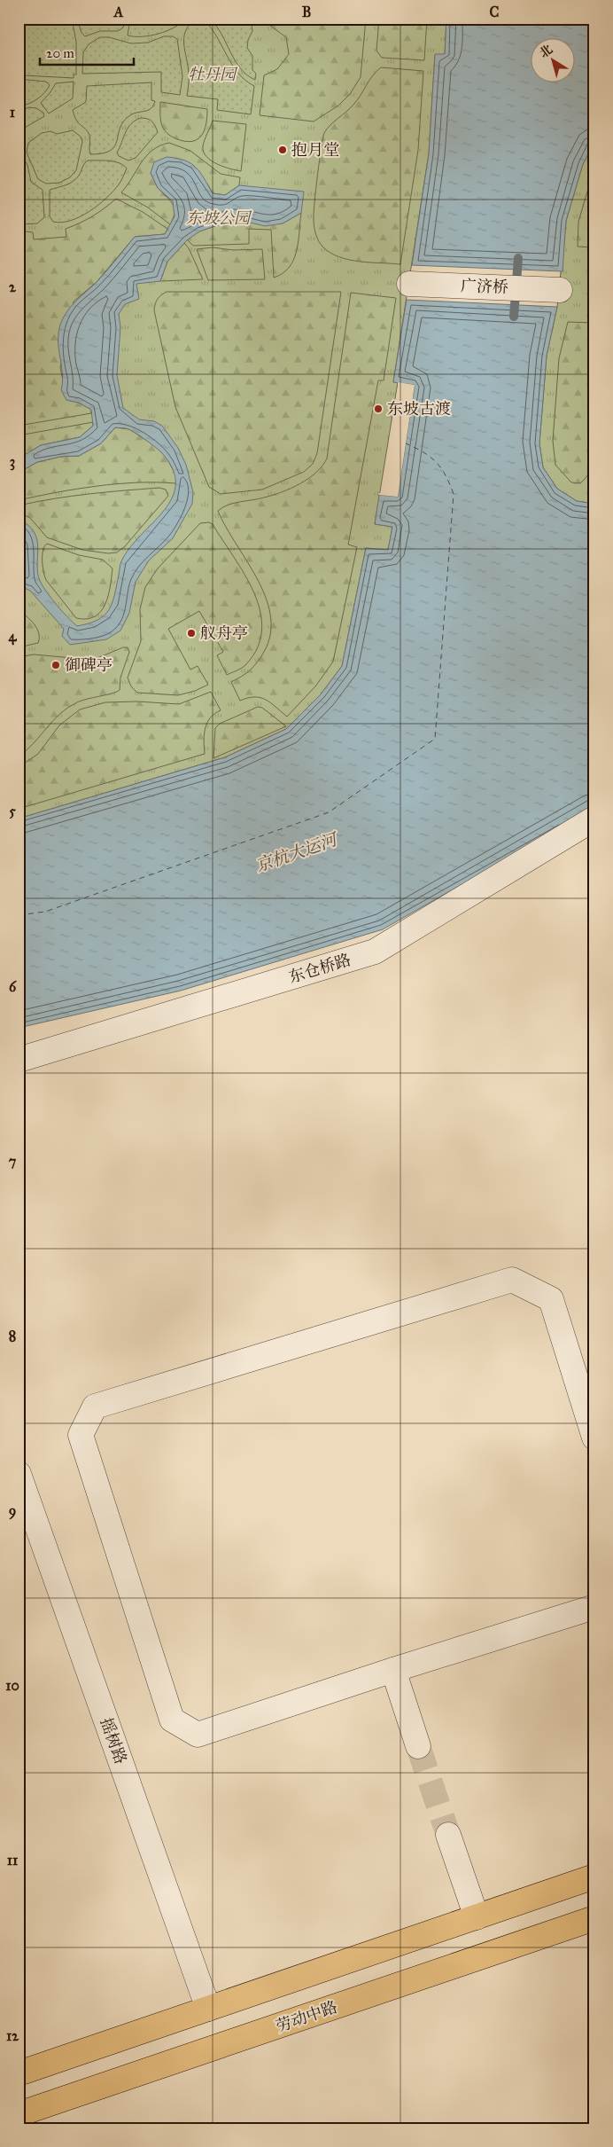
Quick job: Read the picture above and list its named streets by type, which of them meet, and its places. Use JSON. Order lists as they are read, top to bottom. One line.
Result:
{"streets":{"main road":["劳动中路"],"street":["广济桥","东仓桥路","摇树路"]},"water":["京杭大运河"],"parks":["牡丹园","东坡公园"],"places":["抱月堂","东坡古渡","舣舟亭","御碑亭"],"scale_bar":"20 m","north":"top left","grid":{"columns":["A","B","C"],"rows":["1","2","3","4","5","6","7","8","9","10","11","12"]}}
